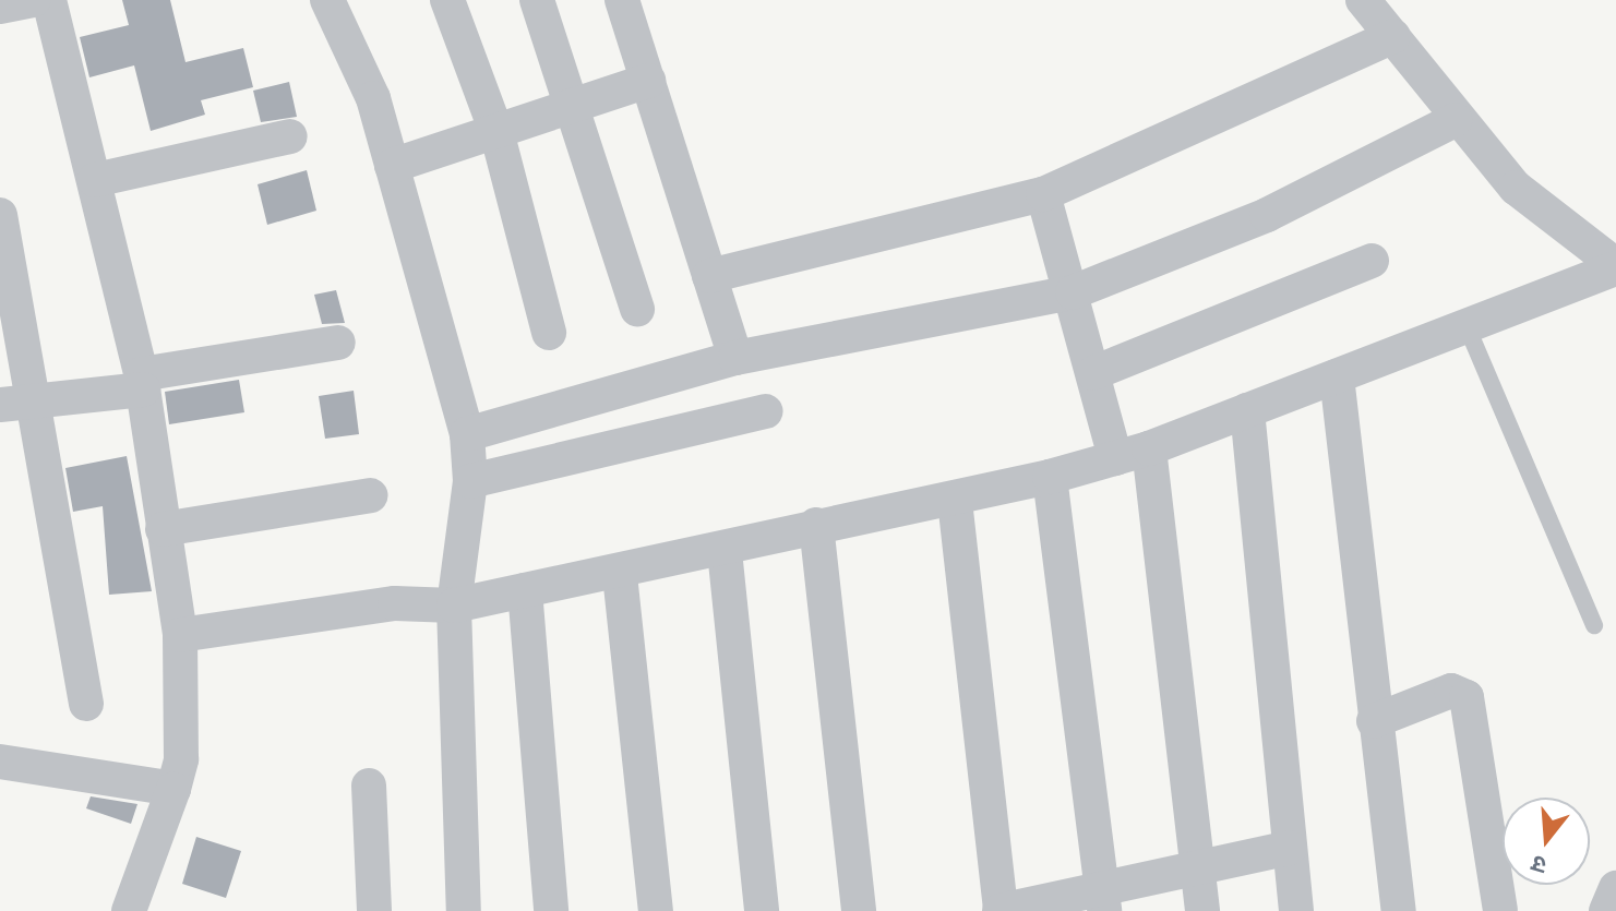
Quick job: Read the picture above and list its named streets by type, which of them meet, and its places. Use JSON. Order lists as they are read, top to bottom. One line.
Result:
{"north":"bottom"}
